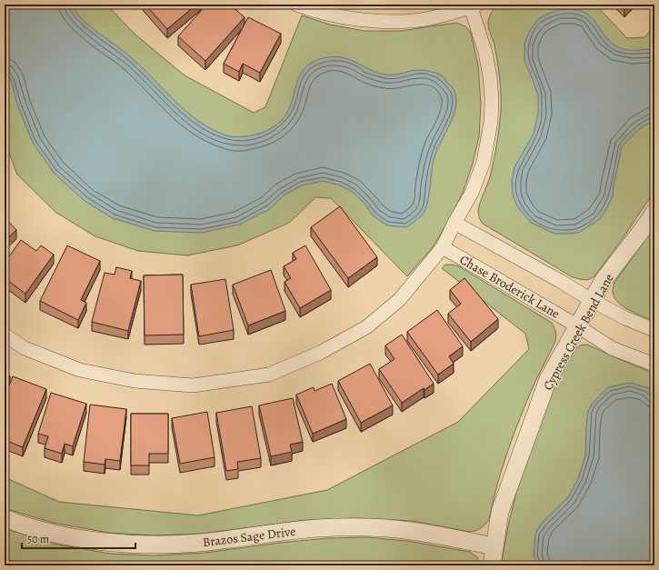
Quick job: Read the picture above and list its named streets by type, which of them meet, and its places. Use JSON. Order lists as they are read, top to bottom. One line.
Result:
{"streets":{"street":["Chase Broderick Lane","Cypress Creek Bend Lane","Brazos Sage Drive"]},"crossings":[["Chase Broderick Lane","Cypress Creek Bend Lane"],["Cypress Creek Bend Lane","Brazos Sage Drive"]],"scale_bar":"50 m"}
